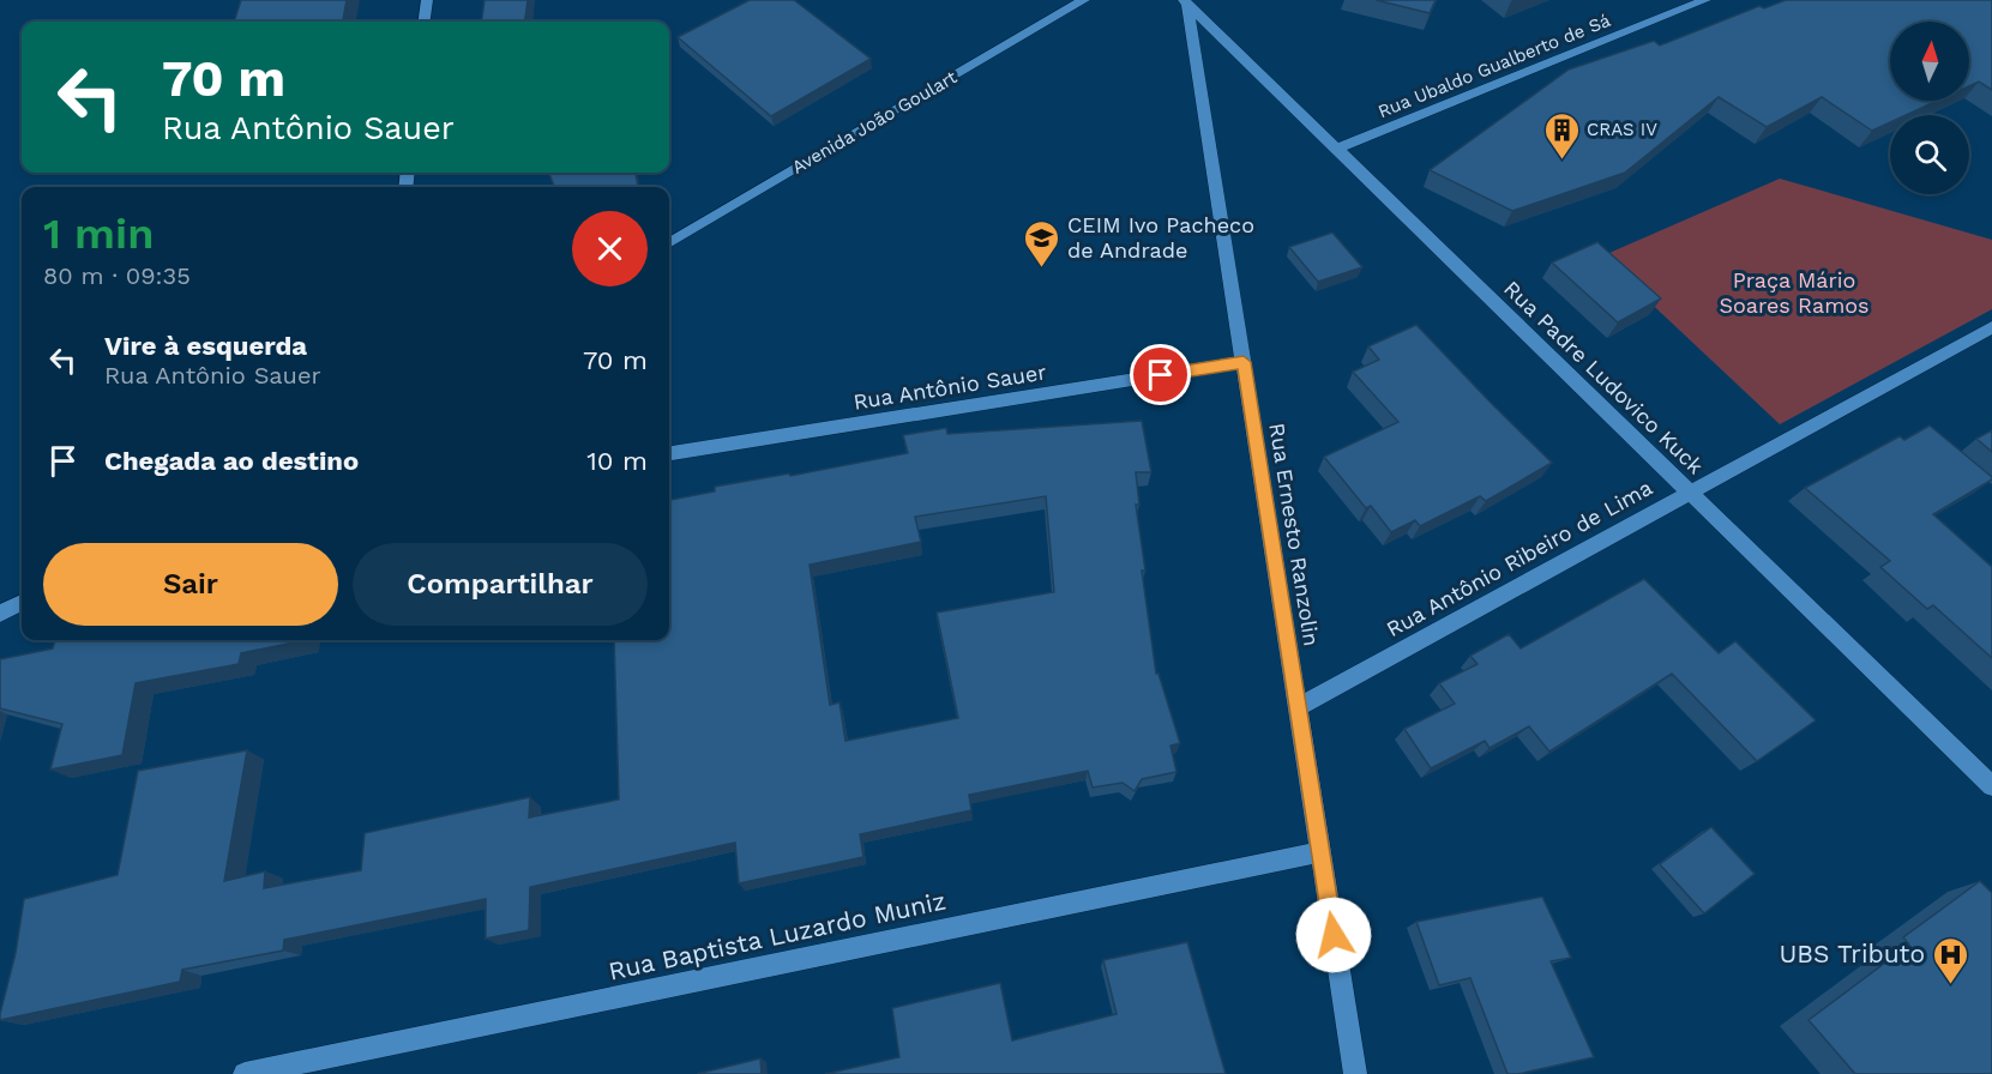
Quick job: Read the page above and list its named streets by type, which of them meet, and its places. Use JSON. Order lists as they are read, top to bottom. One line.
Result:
{"streets":{"street":["Rua Ubaldo Gualberto de Sá","Avenida João Goulart","Rua Padre Ludovico Kuck","Rua Antônio Sauer","Rua Ernesto Ranzolin","Rua Antônio Ribeiro de Lima","Rua Baptista Luzardo Muniz"]},"crossings":[["Rua Ubaldo Gualberto de Sá","Rua Padre Ludovico Kuck"],["Rua Padre Ludovico Kuck","Rua Ernesto Ranzolin"],["Rua Padre Ludovico Kuck","Rua Antônio Ribeiro de Lima"],["Rua Antônio Sauer","Rua Ernesto Ranzolin"],["Rua Ernesto Ranzolin","Rua Antônio Ribeiro de Lima"],["Rua Ernesto Ranzolin","Rua Baptista Luzardo Muniz"]],"parks":["Praça Mário Soares Ramos"],"places":{"building":["CRAS IV"],"school or university":["CEIM Ivo Pacheco de Andrade"],"hospital":["UBS Tributo"]},"north":"top","page":{"turn":["70 m","Rua Antônio Sauer"],"heading":["1 min","80 m · 09:35"],"list":[{"name":"Vire à esquerda","note":"Rua Antônio Sauer","value":"70 m"},{"name":"Chegada ao destino","value":"10 m"}],"buttons":["Sair","Compartilhar"]}}
